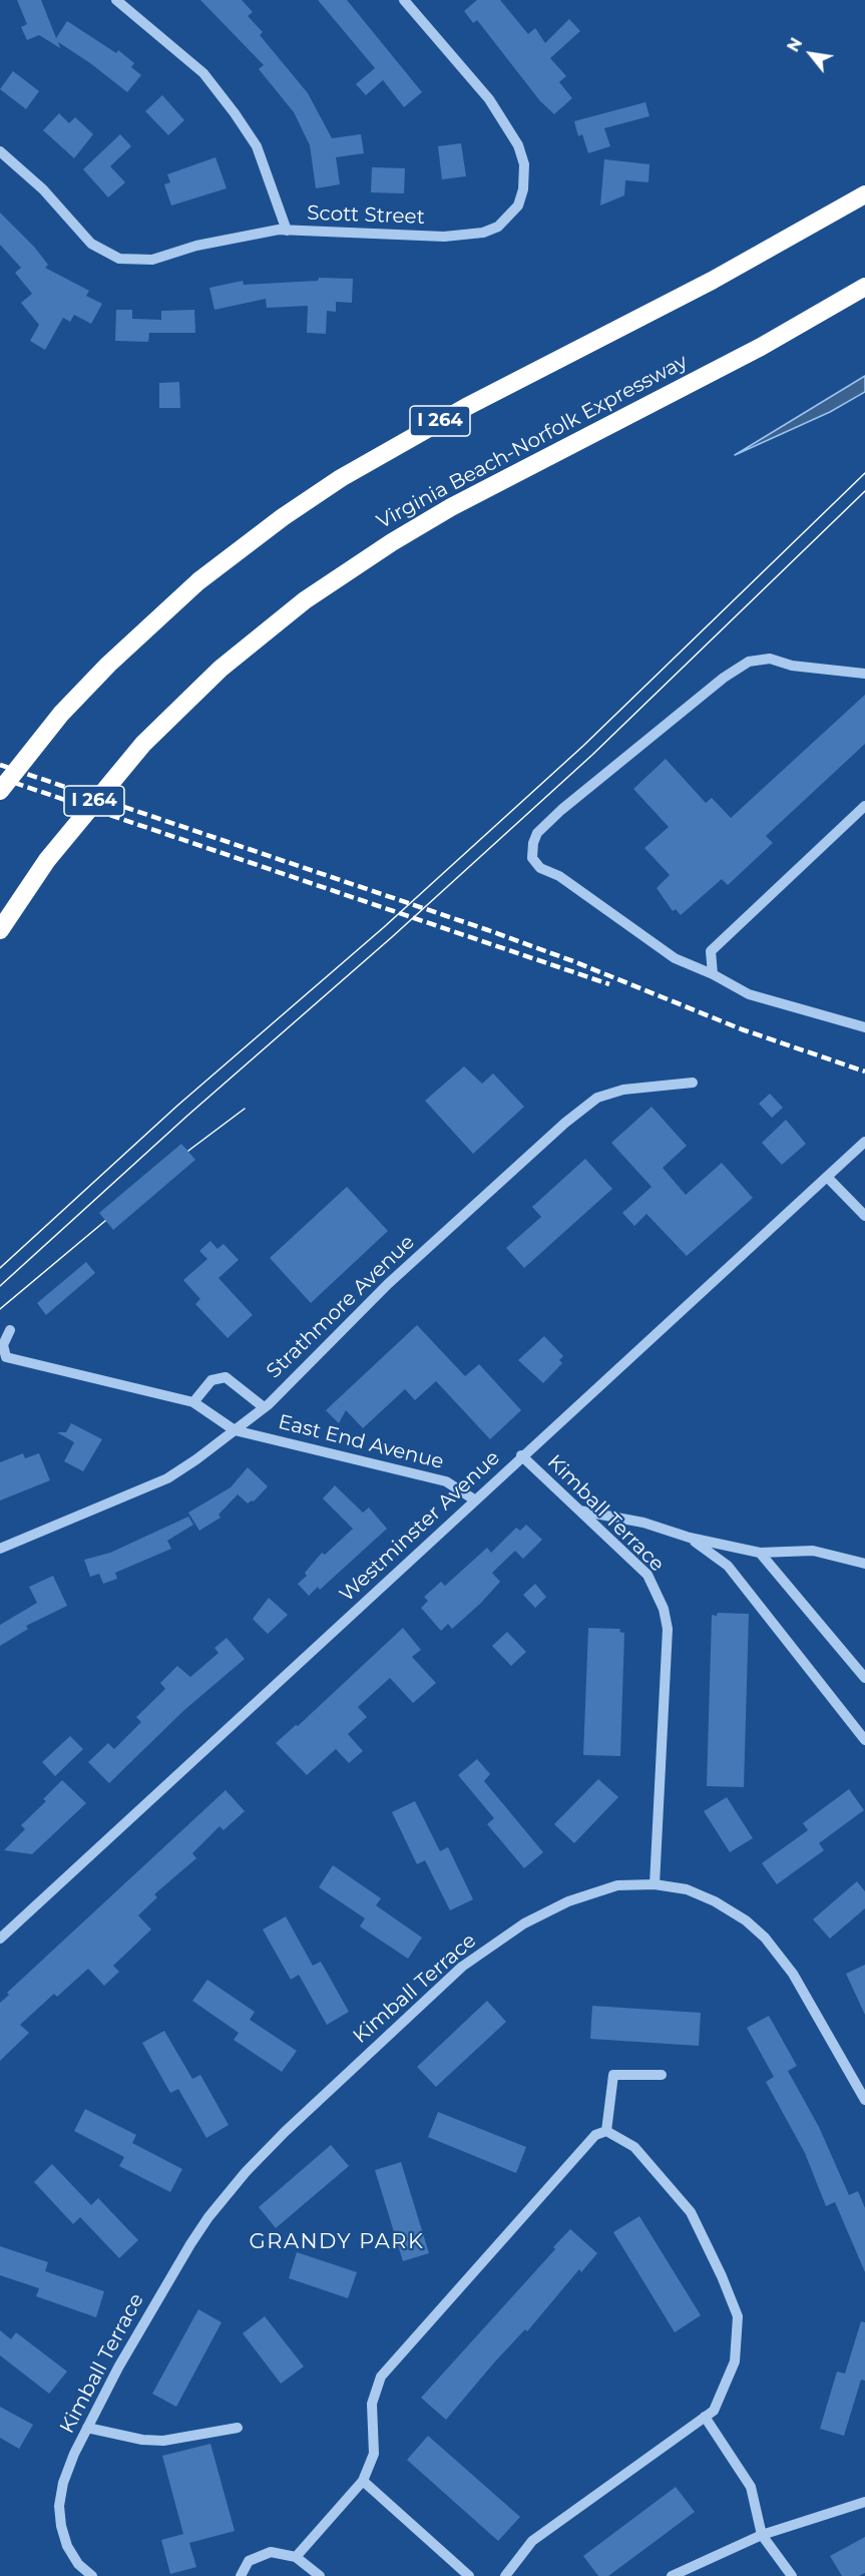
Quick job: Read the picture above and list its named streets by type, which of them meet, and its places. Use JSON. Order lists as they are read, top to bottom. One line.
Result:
{"streets":{"highway":["I 264","Virginia Beach-Norfolk Expressway"],"street":["Scott Street","Strathmore Avenue","East End Avenue","Kimball Terrace","Westminster Avenue"]},"crossings":[["Strathmore Avenue","East End Avenue"],["East End Avenue","Westminster Avenue"],["Kimball Terrace","Westminster Avenue"]],"districts":["GRANDY PARK"],"north":"top left"}
